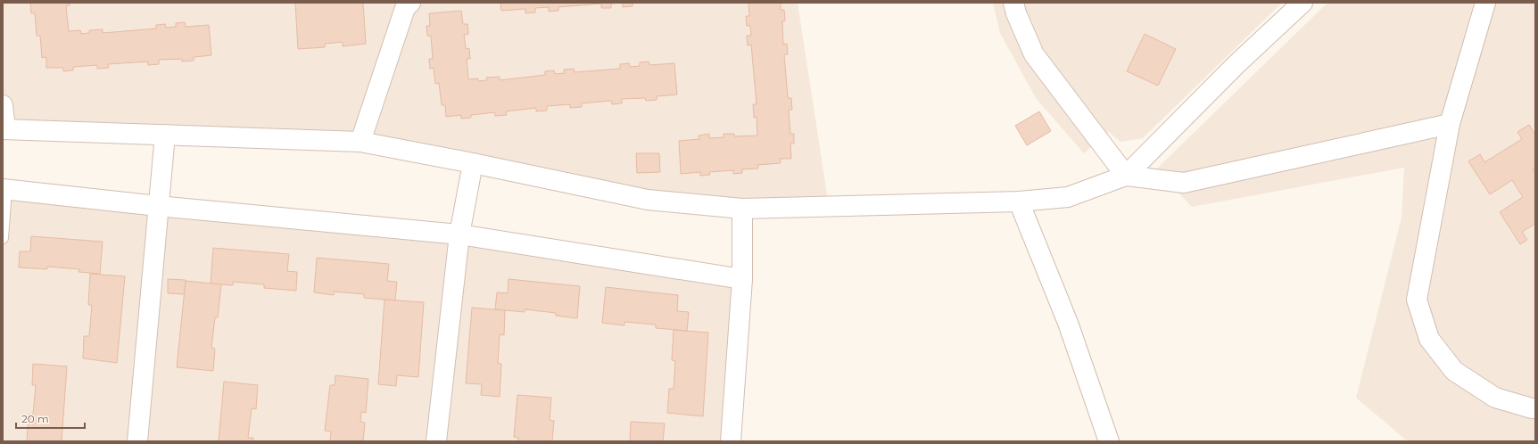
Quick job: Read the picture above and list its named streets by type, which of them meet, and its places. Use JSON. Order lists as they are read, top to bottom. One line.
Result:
{"scale_bar":"20 m"}
